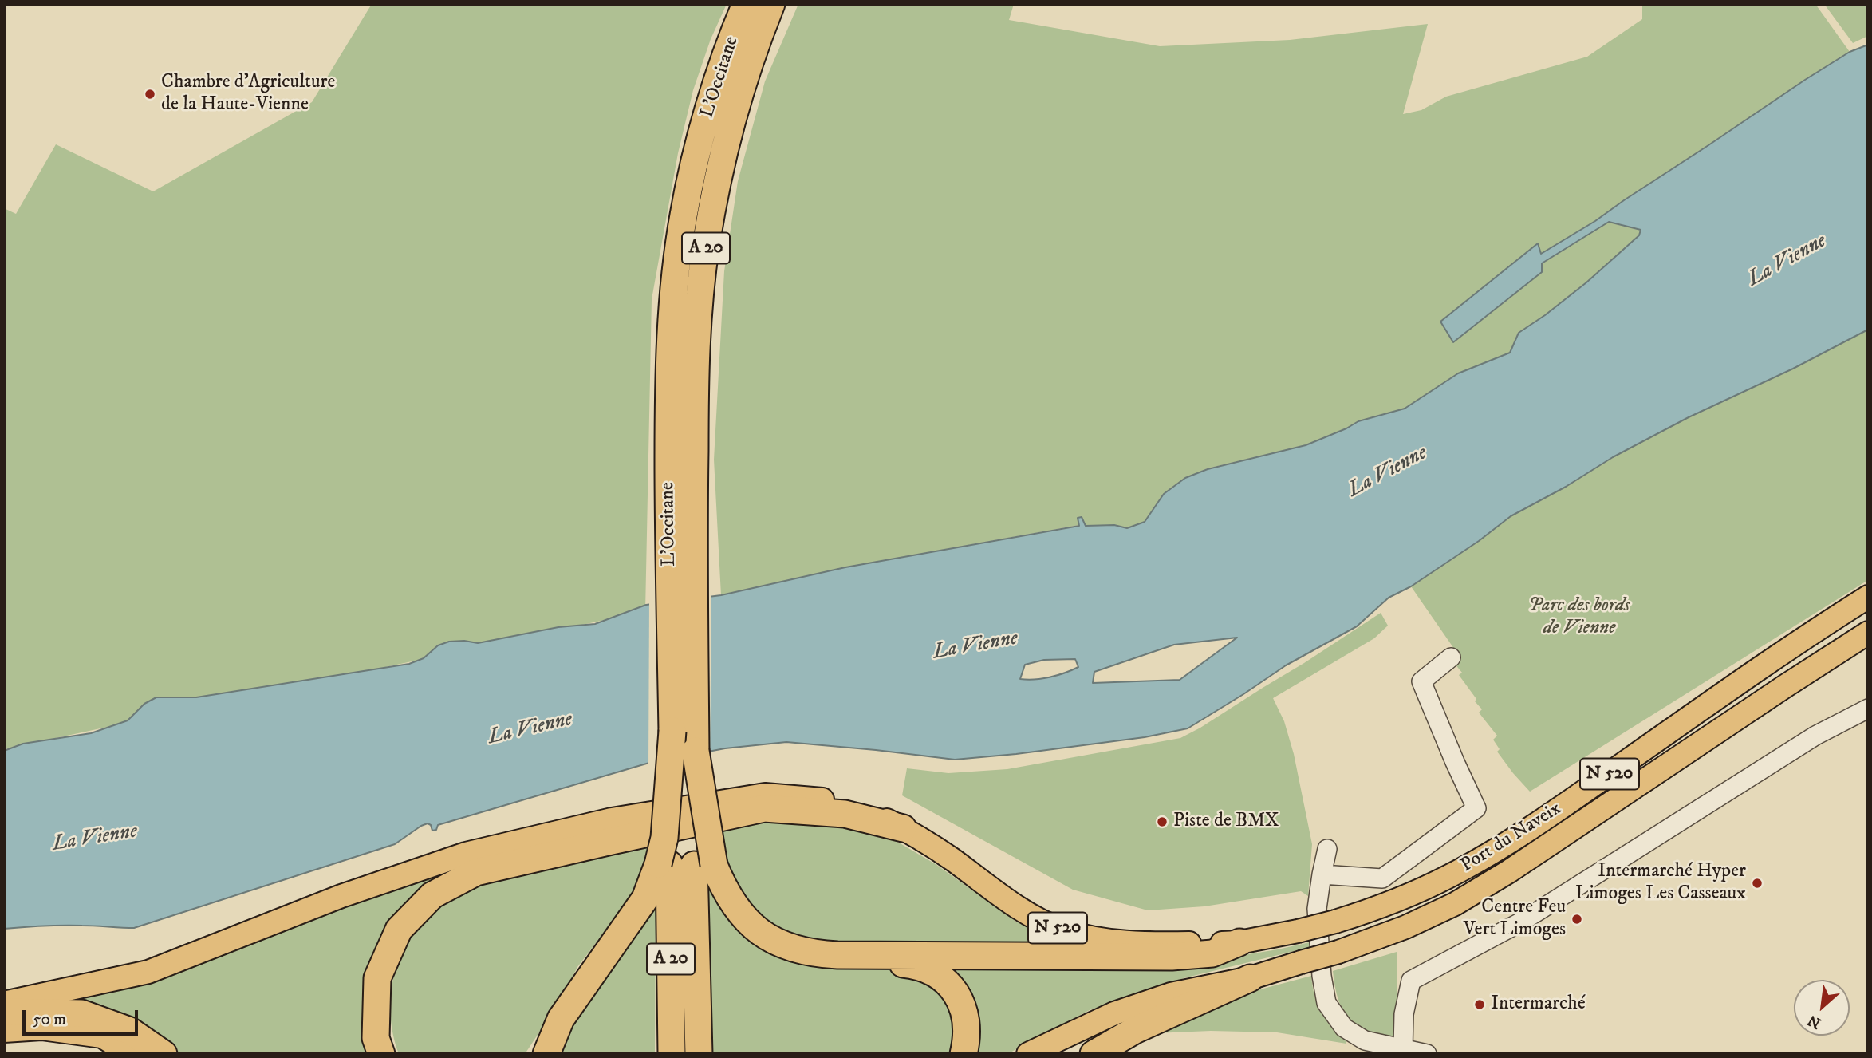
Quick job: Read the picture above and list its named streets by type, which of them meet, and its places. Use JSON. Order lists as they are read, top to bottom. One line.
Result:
{"streets":{"highway":["L'Occitane","A 20"],"main road":["N 520","Port du Naveix"]},"crossings":[["L'Occitane","A 20"],["N 520","Port du Naveix"]],"water":["La Vienne"],"parks":["Parc des bords de Vienne"],"places":["Chambre d'Agriculture de la Haute-Vienne","Piste de BMX","Intermarché Hyper Limoges Les Casseaux","Centre Feu Vert Limoges","Intermarché"],"scale_bar":"50 m","north":"bottom left"}
